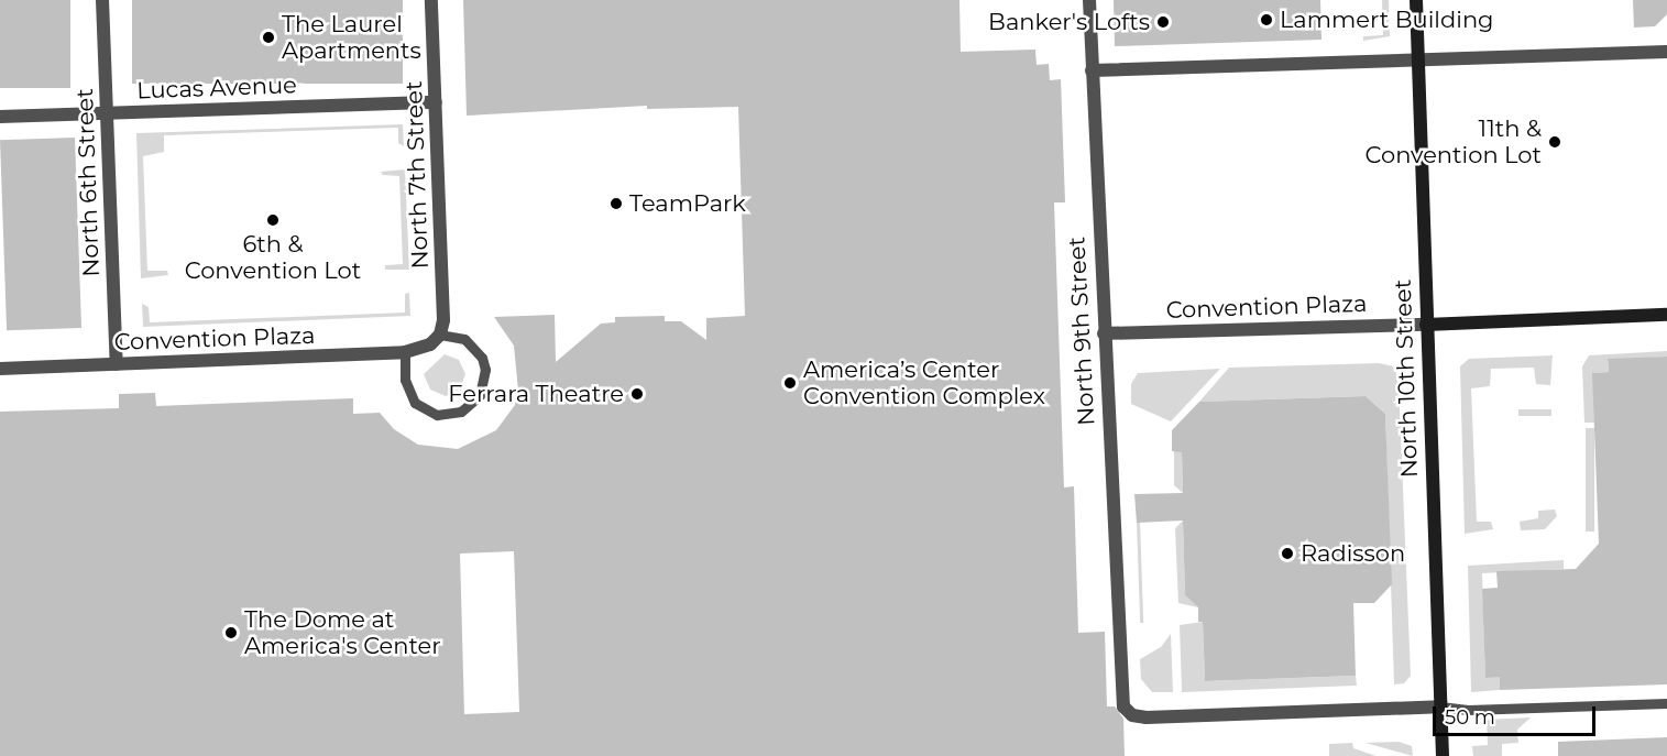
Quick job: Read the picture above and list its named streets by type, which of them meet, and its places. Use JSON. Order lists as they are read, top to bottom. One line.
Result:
{"streets":{"street":["Lucas Avenue","North 7th Street","North 6th Street","Convention Plaza","North 9th Street","North 10th Street"]},"crossings":[["Lucas Avenue","North 7th Street"],["Lucas Avenue","North 6th Street"],["North 7th Street","Convention Plaza"],["North 6th Street","Convention Plaza"],["Convention Plaza","North 9th Street"],["Convention Plaza","North 10th Street"],["North 9th Street","North 10th Street"]],"places":["Lammert Building","Banker's Lofts","The Laurel Apartments","11th & Convention Lot","TeamPark","6th & Convention Lot","America’s Center Convention Complex","Ferrara Theatre","Radisson","The Dome at America's Center"],"scale_bar":"50 m"}
